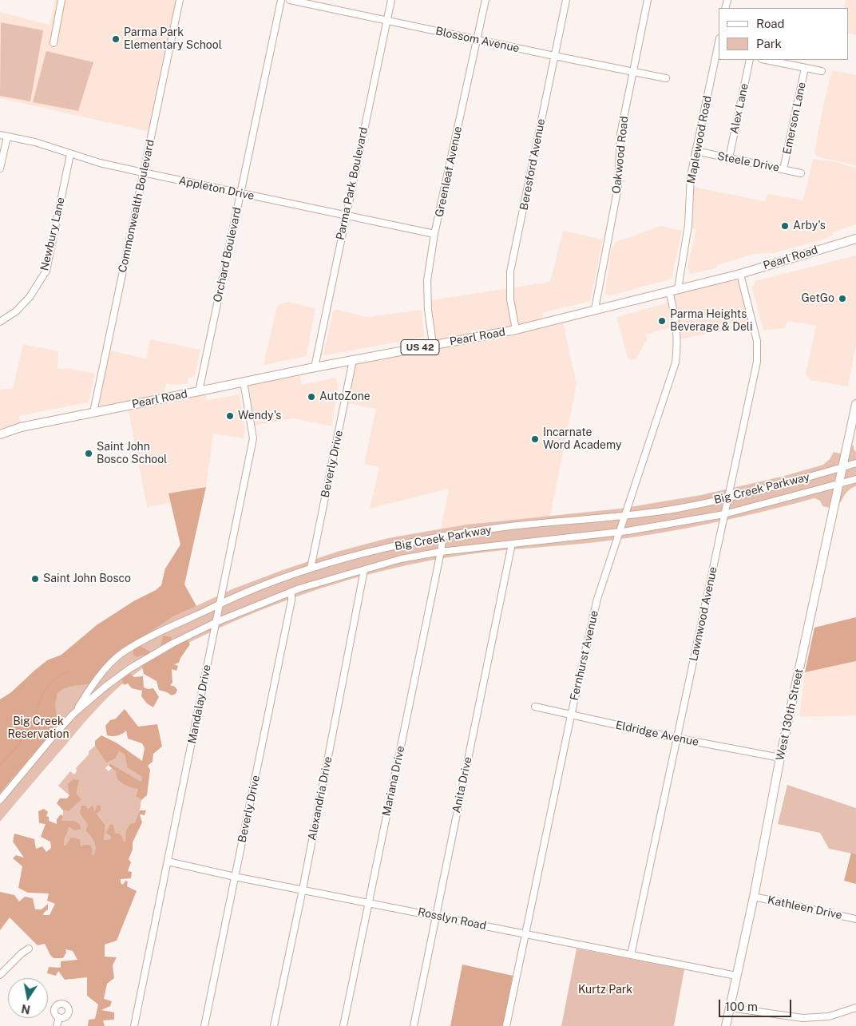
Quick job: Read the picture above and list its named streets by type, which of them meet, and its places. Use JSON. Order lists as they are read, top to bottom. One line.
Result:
{"streets":{"main road":["Pearl Road","US 42","West 130th Street"],"street":["Blossom Avenue","Alex Lane","Emerson Lane","Maplewood Road","Oakwood Road","Steele Drive","Beresford Avenue","Greenleaf Avenue","Parma Park Boulevard","Appleton Drive","Commonwealth Boulevard","Newbury Lane","Orchard Boulevard","Beverly Drive","Big Creek Parkway","Lawnwood Avenue","Fernhurst Avenue","Mandalay Drive","Eldridge Avenue","Mariana Drive","Anita Drive","Alexandria Drive","Kathleen Drive","Rosslyn Road"]},"crossings":[["Blossom Avenue","Oakwood Road"],["Blossom Avenue","Beresford Avenue"],["Blossom Avenue","Greenleaf Avenue"],["Blossom Avenue","Parma Park Boulevard"],["Alex Lane","Steele Drive"],["Emerson Lane","Steele Drive"],["Maplewood Road","Steele Drive"],["Maplewood Road","Pearl Road"],["Oakwood Road","Pearl Road"],["Beresford Avenue","Pearl Road"],["Greenleaf Avenue","Appleton Drive"],["Greenleaf Avenue","Pearl Road"],["Parma Park Boulevard","Appleton Drive"],["Parma Park Boulevard","Pearl Road"],["Appleton Drive","Commonwealth Boulevard"],["Appleton Drive","Newbury Lane"],["Appleton Drive","Orchard Boulevard"],["Commonwealth Boulevard","Pearl Road"],["Orchard Boulevard","Pearl Road"],["Pearl Road","Beverly Drive"],["Pearl Road","Lawnwood Avenue"],["Pearl Road","Fernhurst Avenue"],["Pearl Road","Mandalay Drive"],["Beverly Drive","Big Creek Parkway"],["Beverly Drive","Rosslyn Road"],["Big Creek Parkway","Lawnwood Avenue"],["Big Creek Parkway","Fernhurst Avenue"],["Big Creek Parkway","Mandalay Drive"],["Big Creek Parkway","West 130th Street"],["Big Creek Parkway","Mariana Drive"],["Big Creek Parkway","Anita Drive"],["Big Creek Parkway","Alexandria Drive"],["Lawnwood Avenue","Eldridge Avenue"],["Lawnwood Avenue","Rosslyn Road"],["Fernhurst Avenue","Eldridge Avenue"],["Fernhurst Avenue","Rosslyn Road"],["Mandalay Drive","Rosslyn Road"],["West 130th Street","Eldridge Avenue"],["West 130th Street","Kathleen Drive"],["West 130th Street","Rosslyn Road"],["Mariana Drive","Rosslyn Road"],["Anita Drive","Rosslyn Road"],["Alexandria Drive","Rosslyn Road"]],"parks":["Big Creek Reservation","Kurtz Park"],"places":["Parma Park Elementary School","Arby's","GetGo","Parma Heights Beverage & Deli","AutoZone","Wendy's","Incarnate Word Academy","Saint John Bosco School","Saint John Bosco"],"legend":["Road","Park"],"scale_bar":"100 m","north":"bottom"}
